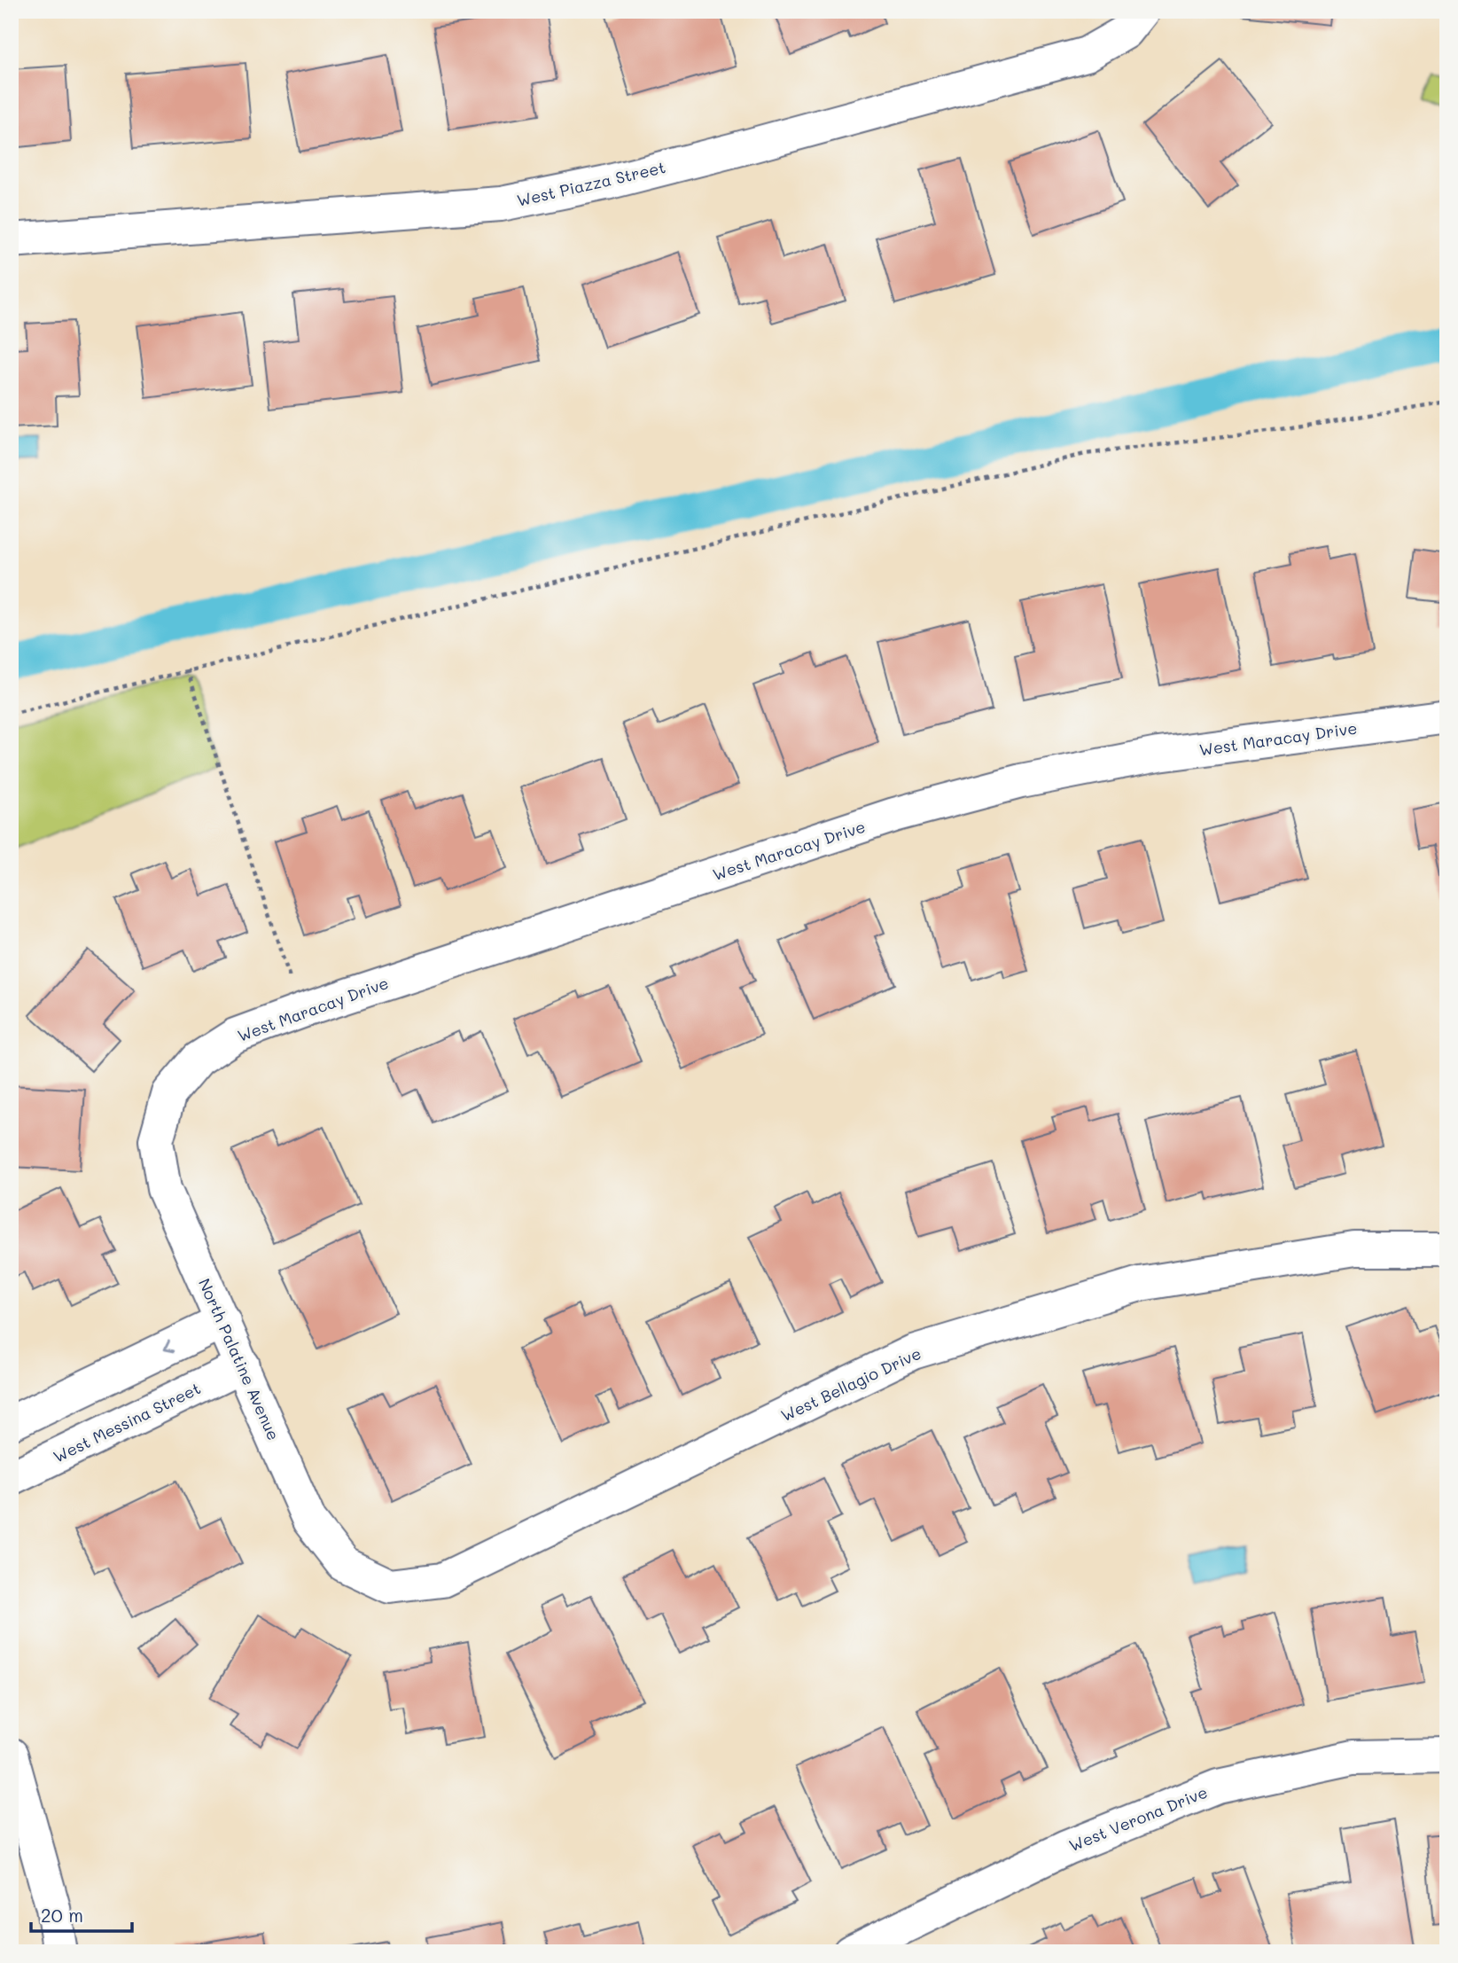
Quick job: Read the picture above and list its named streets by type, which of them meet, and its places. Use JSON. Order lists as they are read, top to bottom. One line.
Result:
{"streets":{"street":["West Piazza Street","West Maracay Drive","North Palatine Avenue","West Bellagio Drive","West Messina Street","West Verona Drive"]},"crossings":[["West Maracay Drive","North Palatine Avenue"],["North Palatine Avenue","West Bellagio Drive"],["North Palatine Avenue","West Messina Street"]],"scale_bar":"20 m"}
